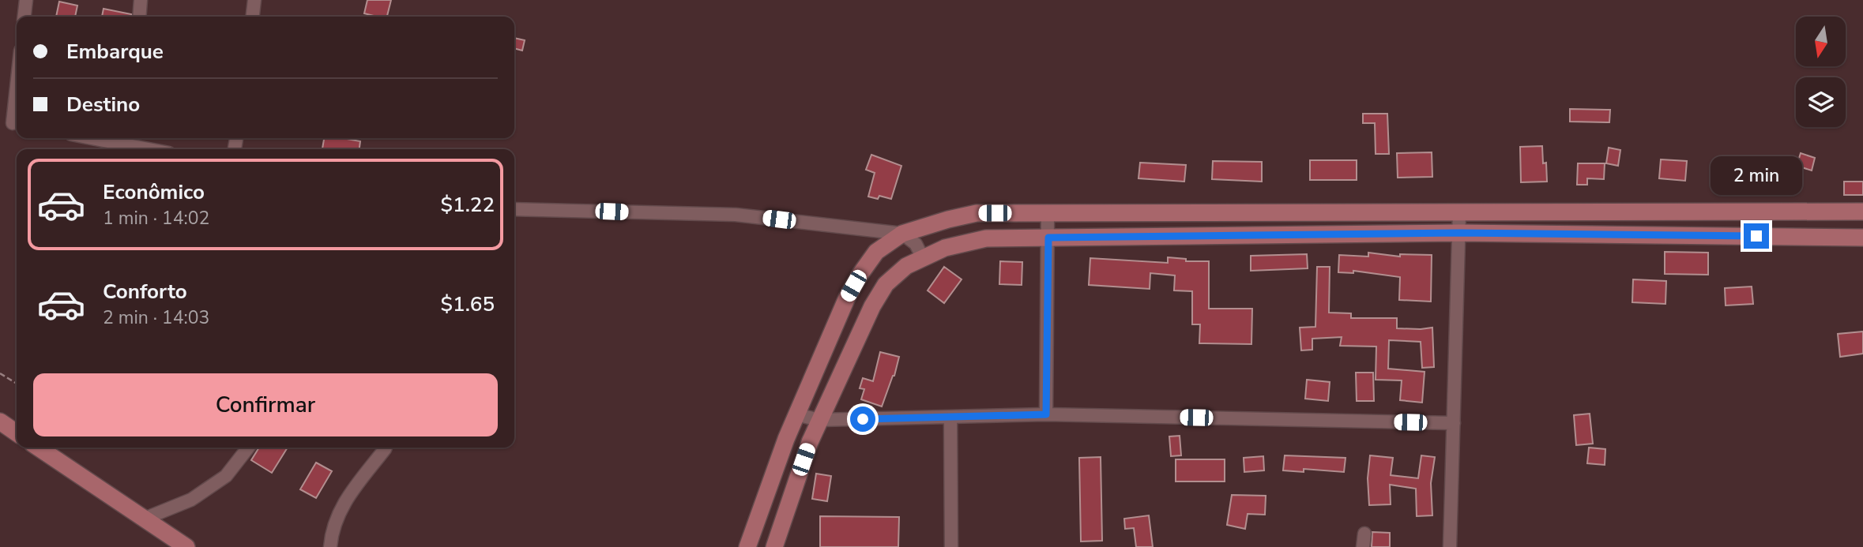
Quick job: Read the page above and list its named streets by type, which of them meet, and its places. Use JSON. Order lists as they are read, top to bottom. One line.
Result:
{"north":"bottom","page":{"banner":["Embarque","Destino"],"bubble":"2 min","list":[{"name":"Econômico","note":"1 min · 14:02","value":"$1.22"},{"name":"Conforto","note":"2 min · 14:03","value":"$1.65"}],"buttons":"Confirmar"}}
